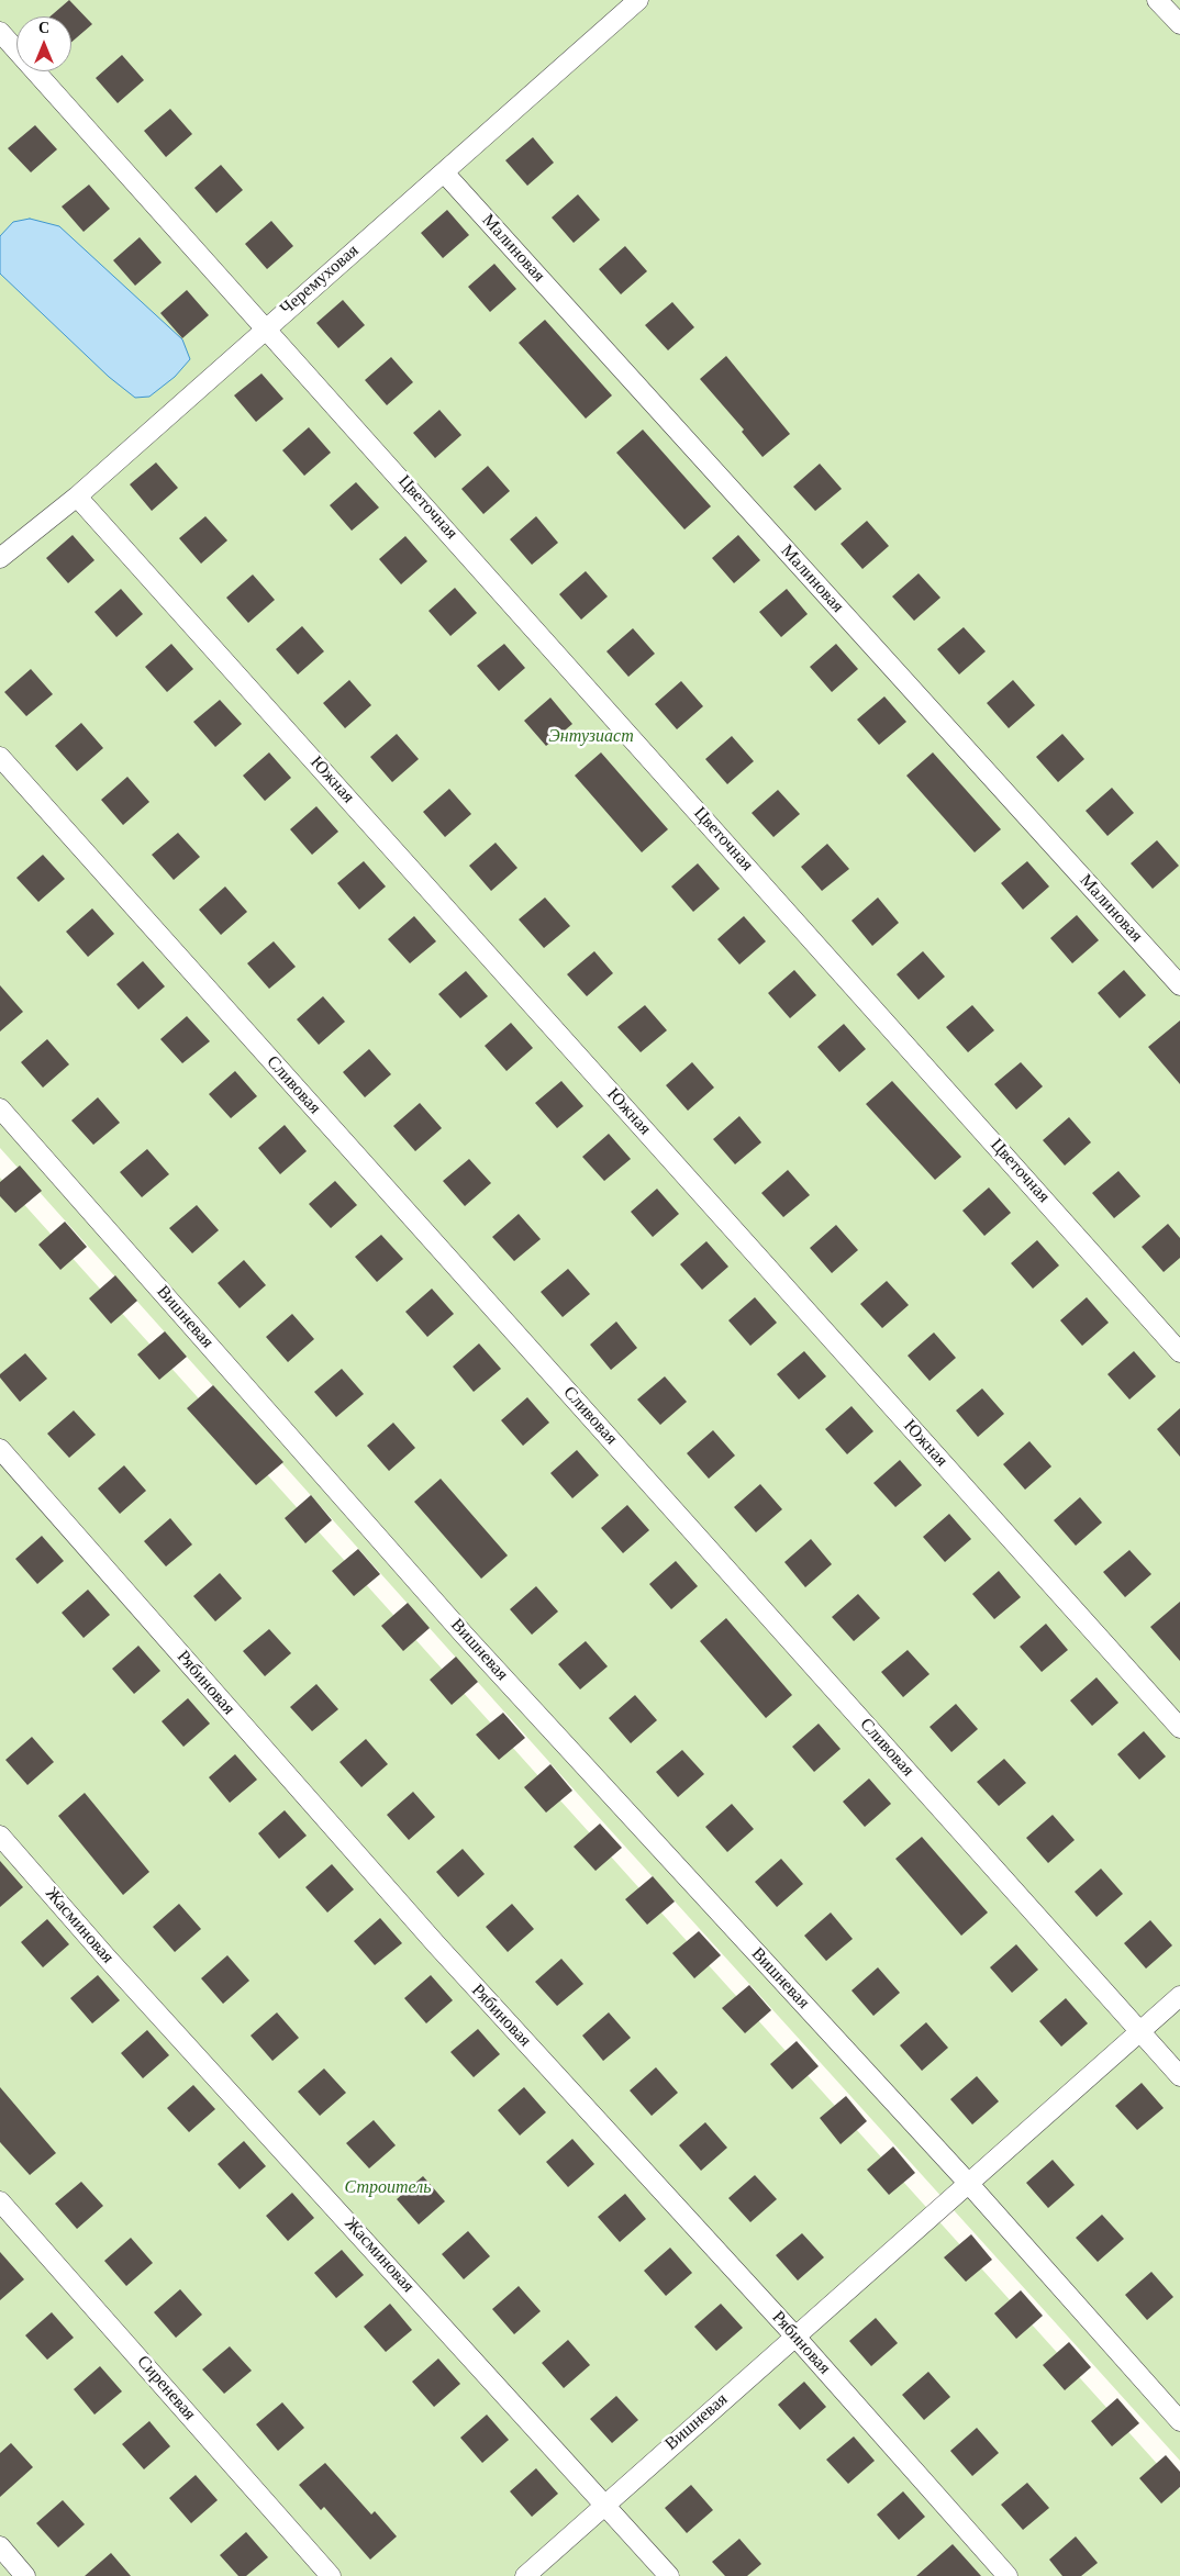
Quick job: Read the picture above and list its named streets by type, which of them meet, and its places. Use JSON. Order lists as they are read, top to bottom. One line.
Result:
{"streets":{"street":["Малиновая","Черемуховая","Цветочная","Южная","Сливовая","Вишневая","Рябиновая","Жасминовая","Сиреневая"]},"crossings":[["Малиновая","Черемуховая"],["Черемуховая","Цветочная"],["Черемуховая","Южная"],["Сливовая","Вишневая"],["Вишневая","Рябиновая"],["Вишневая","Жасминовая"]],"parks":["Энтузиаст","Строитель"],"north":"top"}
